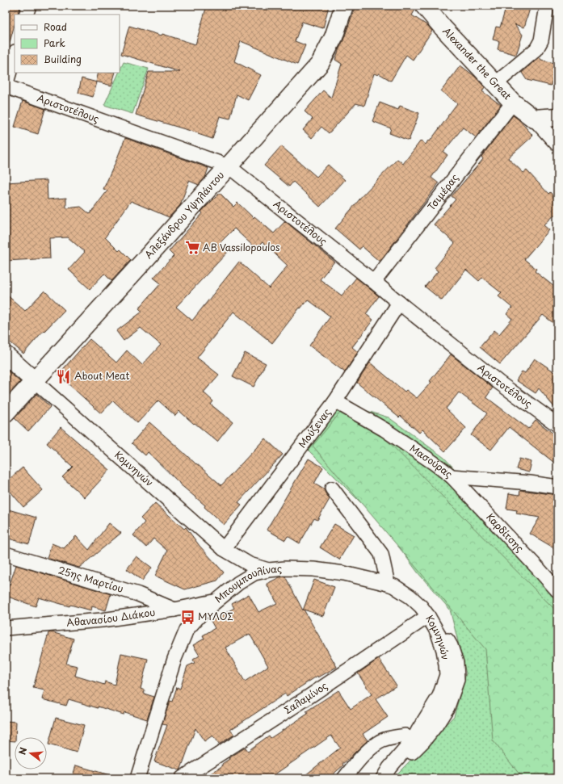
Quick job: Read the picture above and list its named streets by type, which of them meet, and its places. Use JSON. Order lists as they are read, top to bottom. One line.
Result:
{"streets":{"street":["Alexander the Great","Αριστοτέλους","Τσιμέρας","Αλεξάνδρου Υψηλάντου","Μούζενας","Μασούρας","Κομνηνών","Καρδίτσης","25ης Μαρτίου","Μπουμπουλίνας","Αθανασίου Διάκου","Σαλαμίνος"]},"crossings":[["Alexander the Great","Τσιμέρας"],["Αριστοτέλους","Τσιμέρας"],["Αριστοτέλους","Αλεξάνδρου Υψηλάντου"],["Αριστοτέλους","Μούζενας"],["Αλεξάνδρου Υψηλάντου","Κομνηνών"],["Μούζενας","Μασούρας"],["Μούζενας","Κομνηνών"],["Μασούρας","Καρδίτσης"],["Κομνηνών","Μπουμπουλίνας"],["Κομνηνών","Σαλαμίνος"],["25ης Μαρτίου","Αθανασίου Διάκου"],["Μπουμπουλίνας","Αθανασίου Διάκου"],["Μπουμπουλίνας","Σαλαμίνος"]],"places":{"supermarket":["AB Vassilopoulos"],"restaurant":["About Meat"],"bus stop":["ΜΥΛΟΣ"]},"legend":["Road","Park","Building"],"north":"left"}
